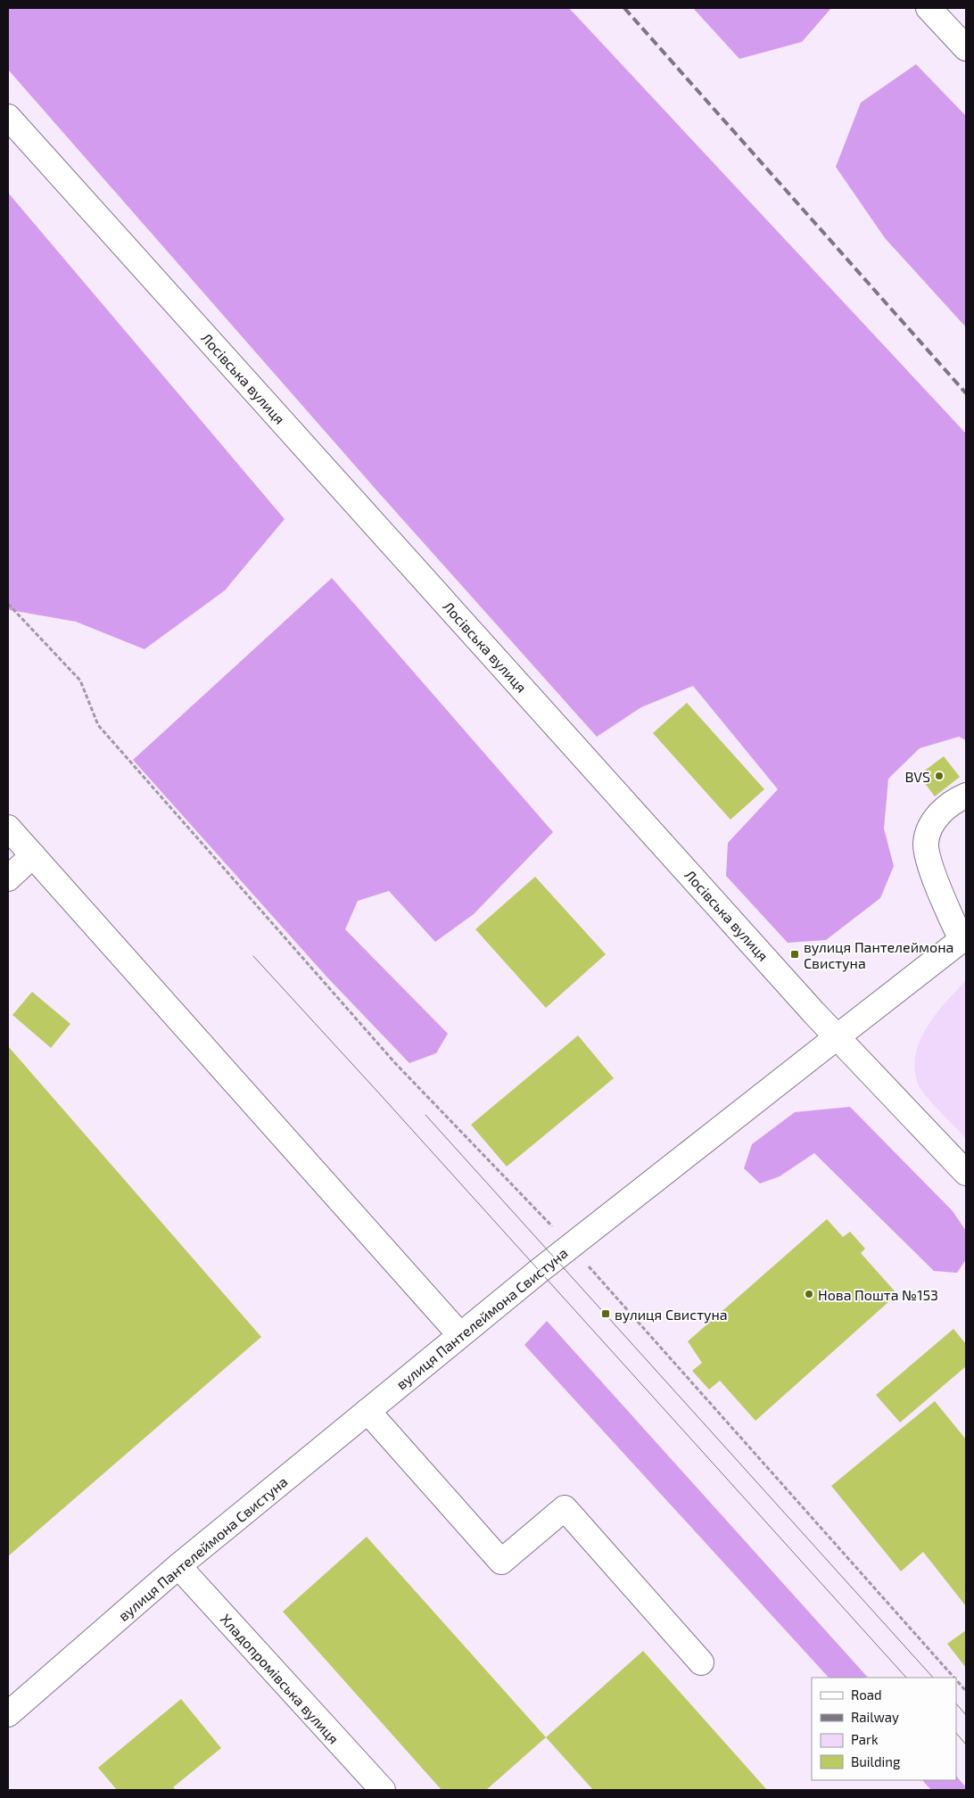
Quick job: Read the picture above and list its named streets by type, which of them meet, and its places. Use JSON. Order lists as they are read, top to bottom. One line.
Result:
{"streets":{"main road":["Лосівська вулиця","вулиця Пантелеймона Свистуна","Хладопромівська вулиця"]},"crossings":[["Лосівська вулиця","вулиця Пантелеймона Свистуна"],["вулиця Пантелеймона Свистуна","Хладопромівська вулиця"]],"places":{"other":["BVS","Нова Пошта №153"],"transit":["вулиця Пантелеймона Свистуна","вулиця Свистуна"]},"legend":["Road","Railway","Park","Building"]}
